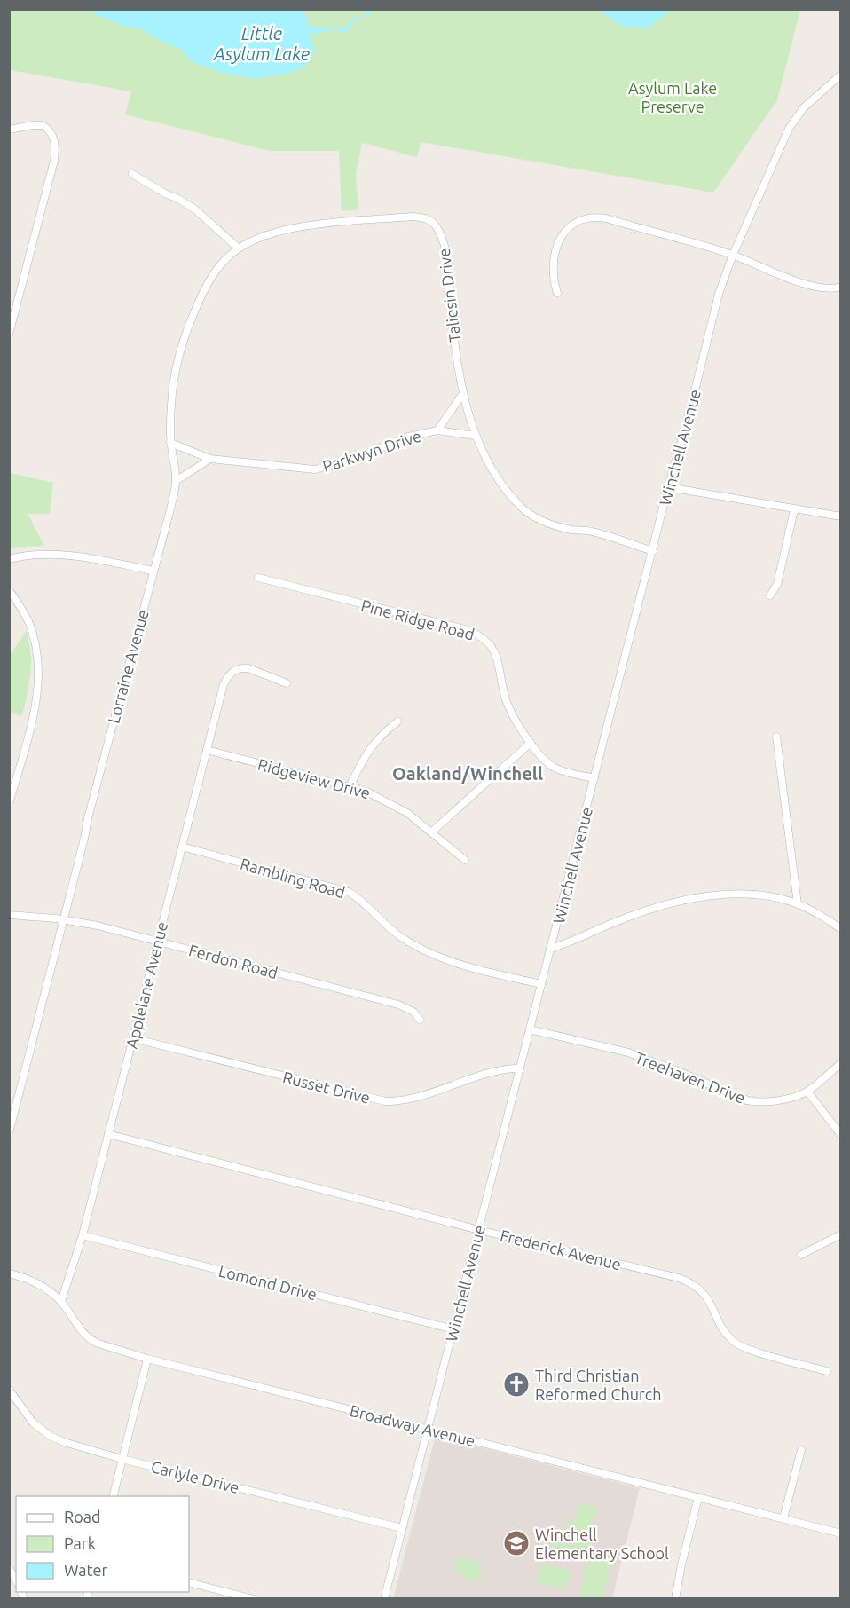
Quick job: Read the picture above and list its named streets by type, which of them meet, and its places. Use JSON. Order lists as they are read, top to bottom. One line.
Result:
{"streets":{"street":["Taliesin Drive","Winchell Avenue","Parkwyn Drive","Pine Ridge Road","Lorraine Avenue","Ridgeview Drive","Rambling Road","Ferdon Road","Applelane Avenue","Treehaven Drive","Russet Drive","Frederick Avenue","Lomond Drive","Broadway Avenue","Carlyle Drive"]},"crossings":[["Taliesin Drive","Parkwyn Drive"],["Taliesin Drive","Lorraine Avenue"],["Winchell Avenue","Pine Ridge Road"],["Winchell Avenue","Rambling Road"],["Winchell Avenue","Treehaven Drive"],["Winchell Avenue","Russet Drive"],["Winchell Avenue","Frederick Avenue"],["Winchell Avenue","Lomond Drive"],["Winchell Avenue","Broadway Avenue"],["Winchell Avenue","Carlyle Drive"],["Parkwyn Drive","Lorraine Avenue"],["Lorraine Avenue","Ferdon Road"],["Ridgeview Drive","Applelane Avenue"],["Rambling Road","Applelane Avenue"],["Ferdon Road","Applelane Avenue"],["Applelane Avenue","Russet Drive"],["Applelane Avenue","Frederick Avenue"],["Applelane Avenue","Lomond Drive"],["Applelane Avenue","Broadway Avenue"]],"districts":["Oakland/Winchell"],"water":["Little Asylum Lake"],"parks":["Asylum Lake Preserve"],"places":{"church":["Third Christian Reformed Church"],"school or university":["Winchell Elementary School"]},"legend":["Road","Park","Water"]}
